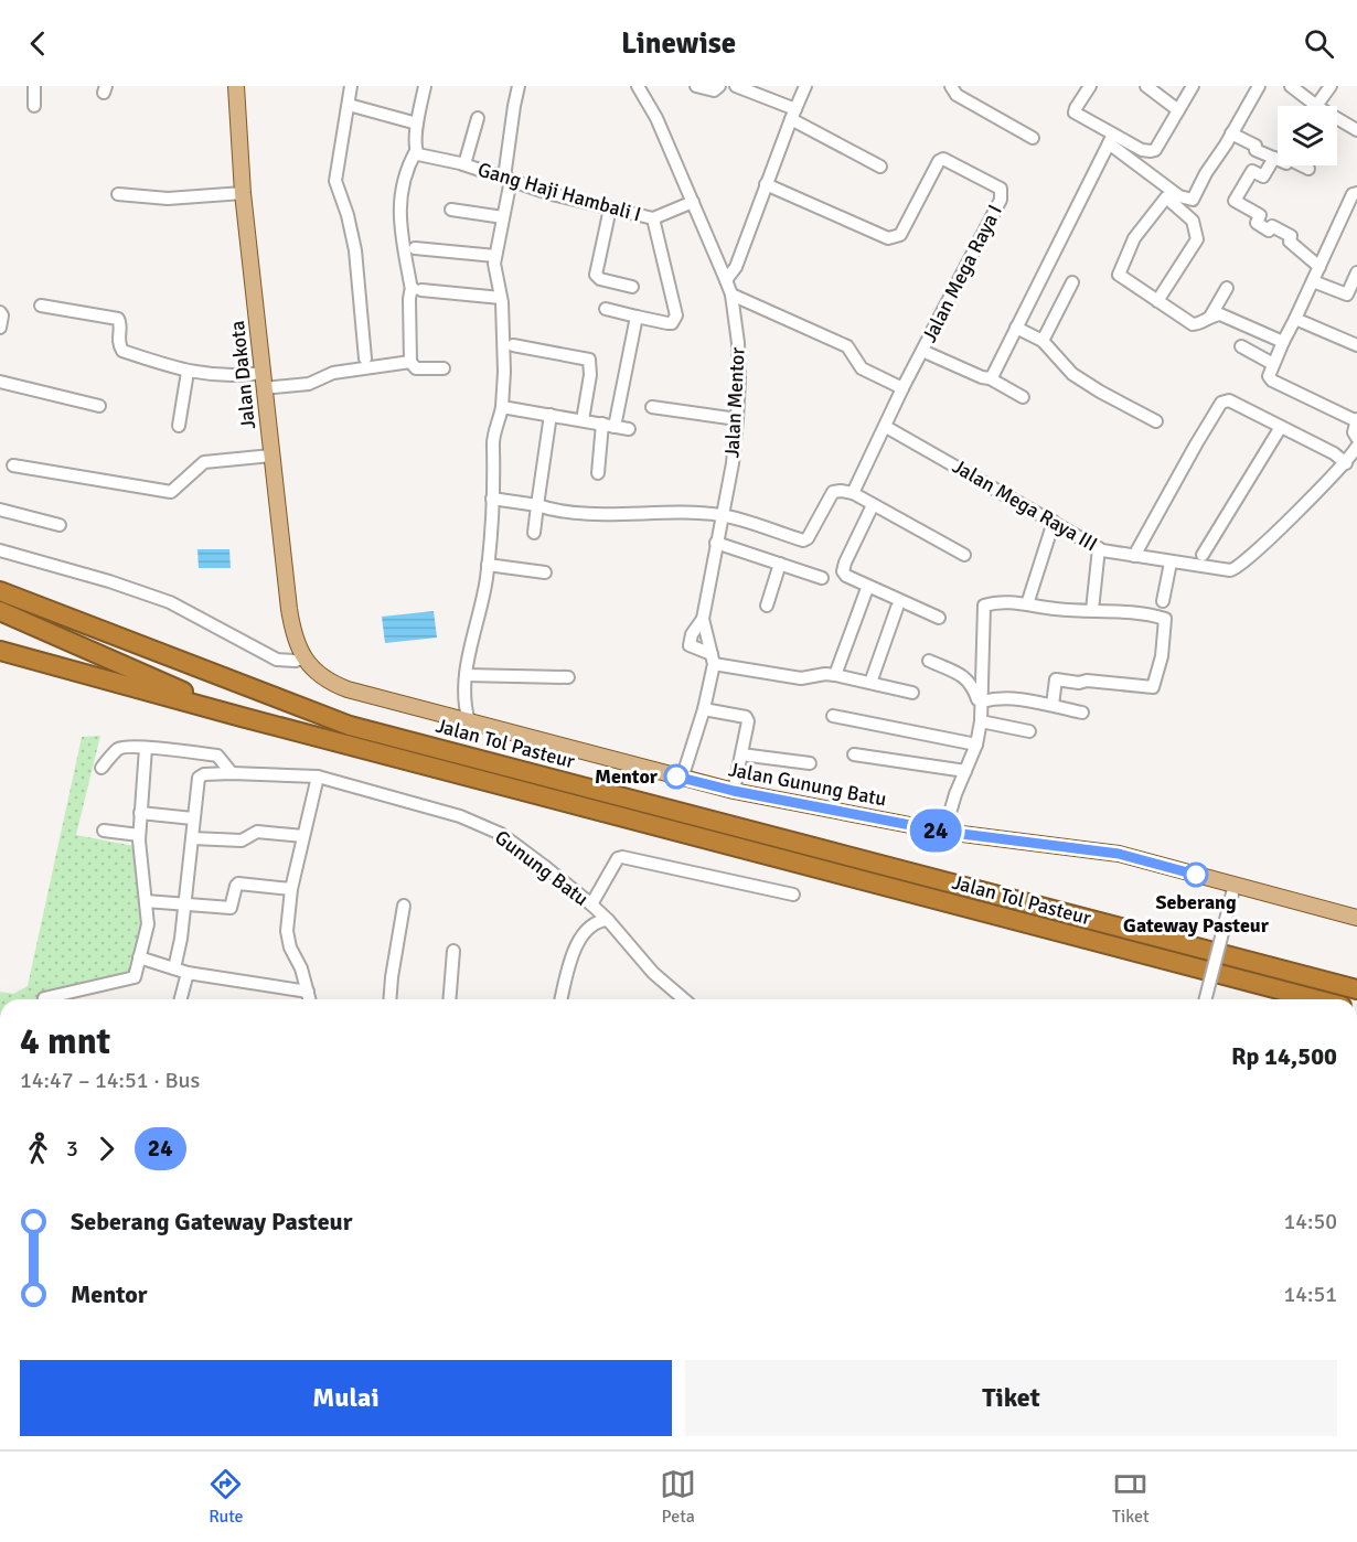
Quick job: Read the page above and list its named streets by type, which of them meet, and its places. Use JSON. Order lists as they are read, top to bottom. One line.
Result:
{"streets":{"highway":["Jalan Tol Pasteur"],"main road":["Jalan Dakota","Jalan Gunung Batu"],"street":["Gang Haji Hambali I","Jalan Mega Raya I","Jalan Mentor","Jalan Mega Raya III","Gunung Batu"]},"crossings":[["Gang Haji Hambali I","Jalan Mentor"],["Jalan Dakota","Jalan Gunung Batu"],["Jalan Mentor","Jalan Gunung Batu"]],"places":["Mentor","Seberang Gateway Pasteur"],"lines":["bus line 24"],"page":{"header":"Linewise","on_map":"24","heading":["4 mnt","14:47 – 14:51 · Bus","Rp 14,500"],"legs":["3","24"],"list":[{"name":"Seberang Gateway Pasteur","value":"14:50"},{"name":"Mentor","value":"14:51"}],"buttons":["Mulai","Tiket"],"tabs":["Rute","Peta","Tiket"]}}
